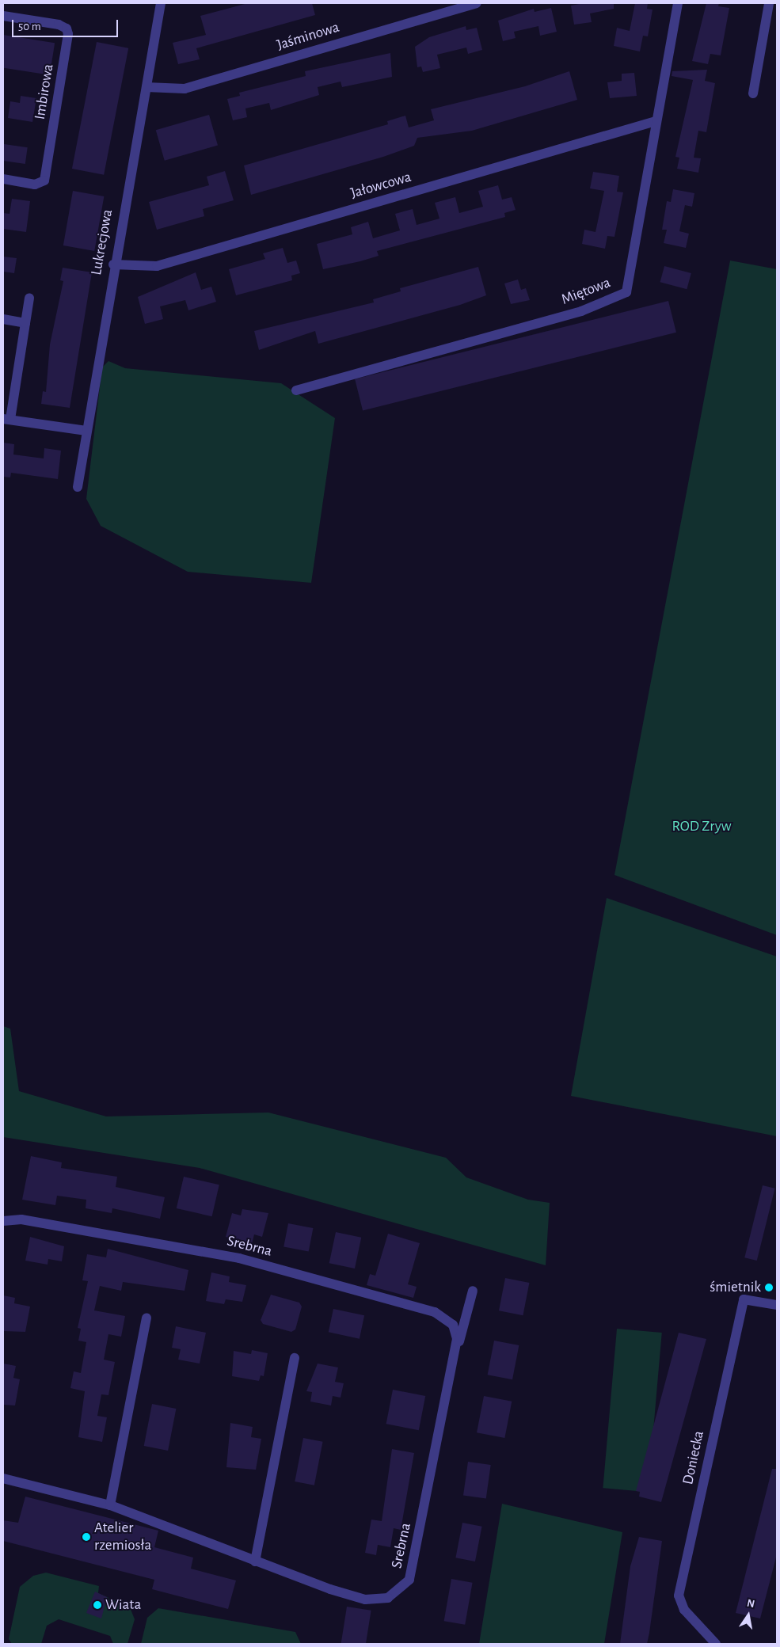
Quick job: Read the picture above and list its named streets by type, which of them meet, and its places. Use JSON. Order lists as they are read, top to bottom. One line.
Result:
{"streets":{"street":["Jaśminowa","Imbirowa","Jałowcowa","Lukrecjowa","Miętowa","Srebrna","Doniecka"]},"crossings":[["Jaśminowa","Lukrecjowa"],["Jałowcowa","Lukrecjowa"],["Jałowcowa","Miętowa"]],"parks":["ROD Zryw"],"places":["śmietnik","Atelier rzemiosła","Wiata"],"scale_bar":"50 m","north":"top"}
